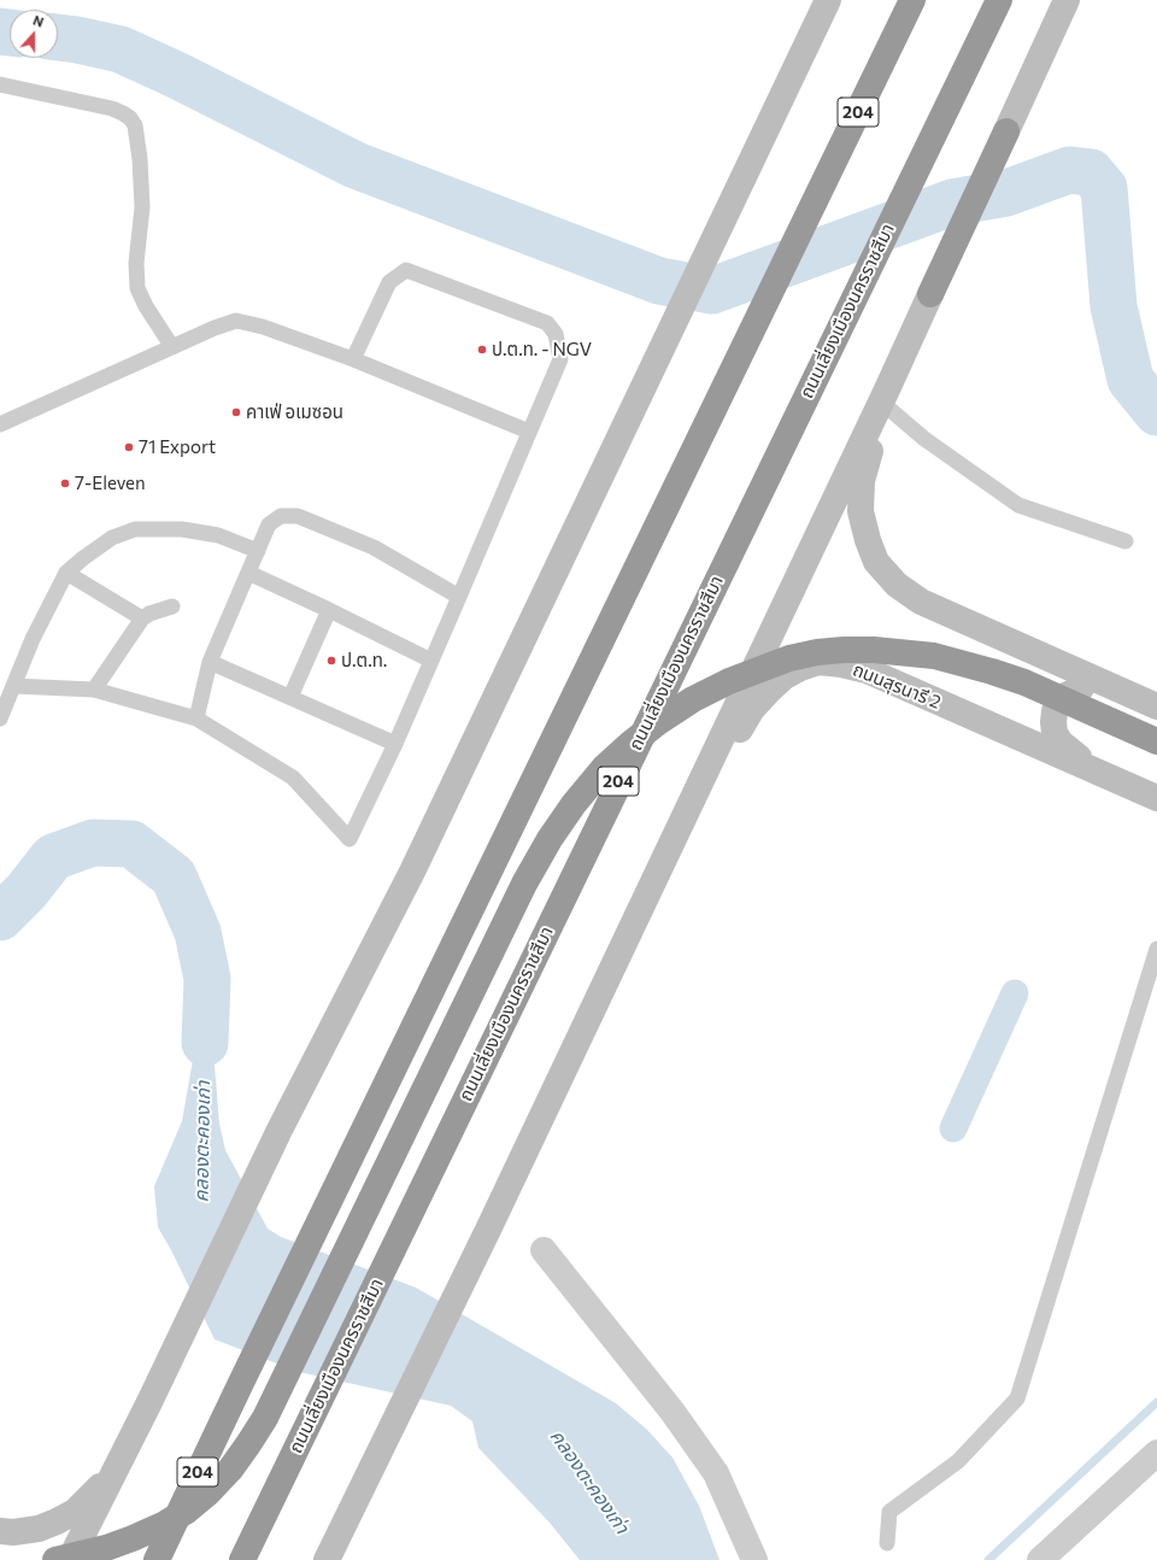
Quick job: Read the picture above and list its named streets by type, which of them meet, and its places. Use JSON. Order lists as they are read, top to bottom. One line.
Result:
{"streets":{"highway":["204","ถนนเลี่ยงเมืองนครราชสีมา"],"main road":["ถนนสุรนารี 2"]},"water":["คลองตะคองเก่า"],"places":["ป.ต.ท. - NGV","คาเฟ่ อเมซอน","71 Export","7-Eleven","ป.ต.ท."],"north":"top"}
